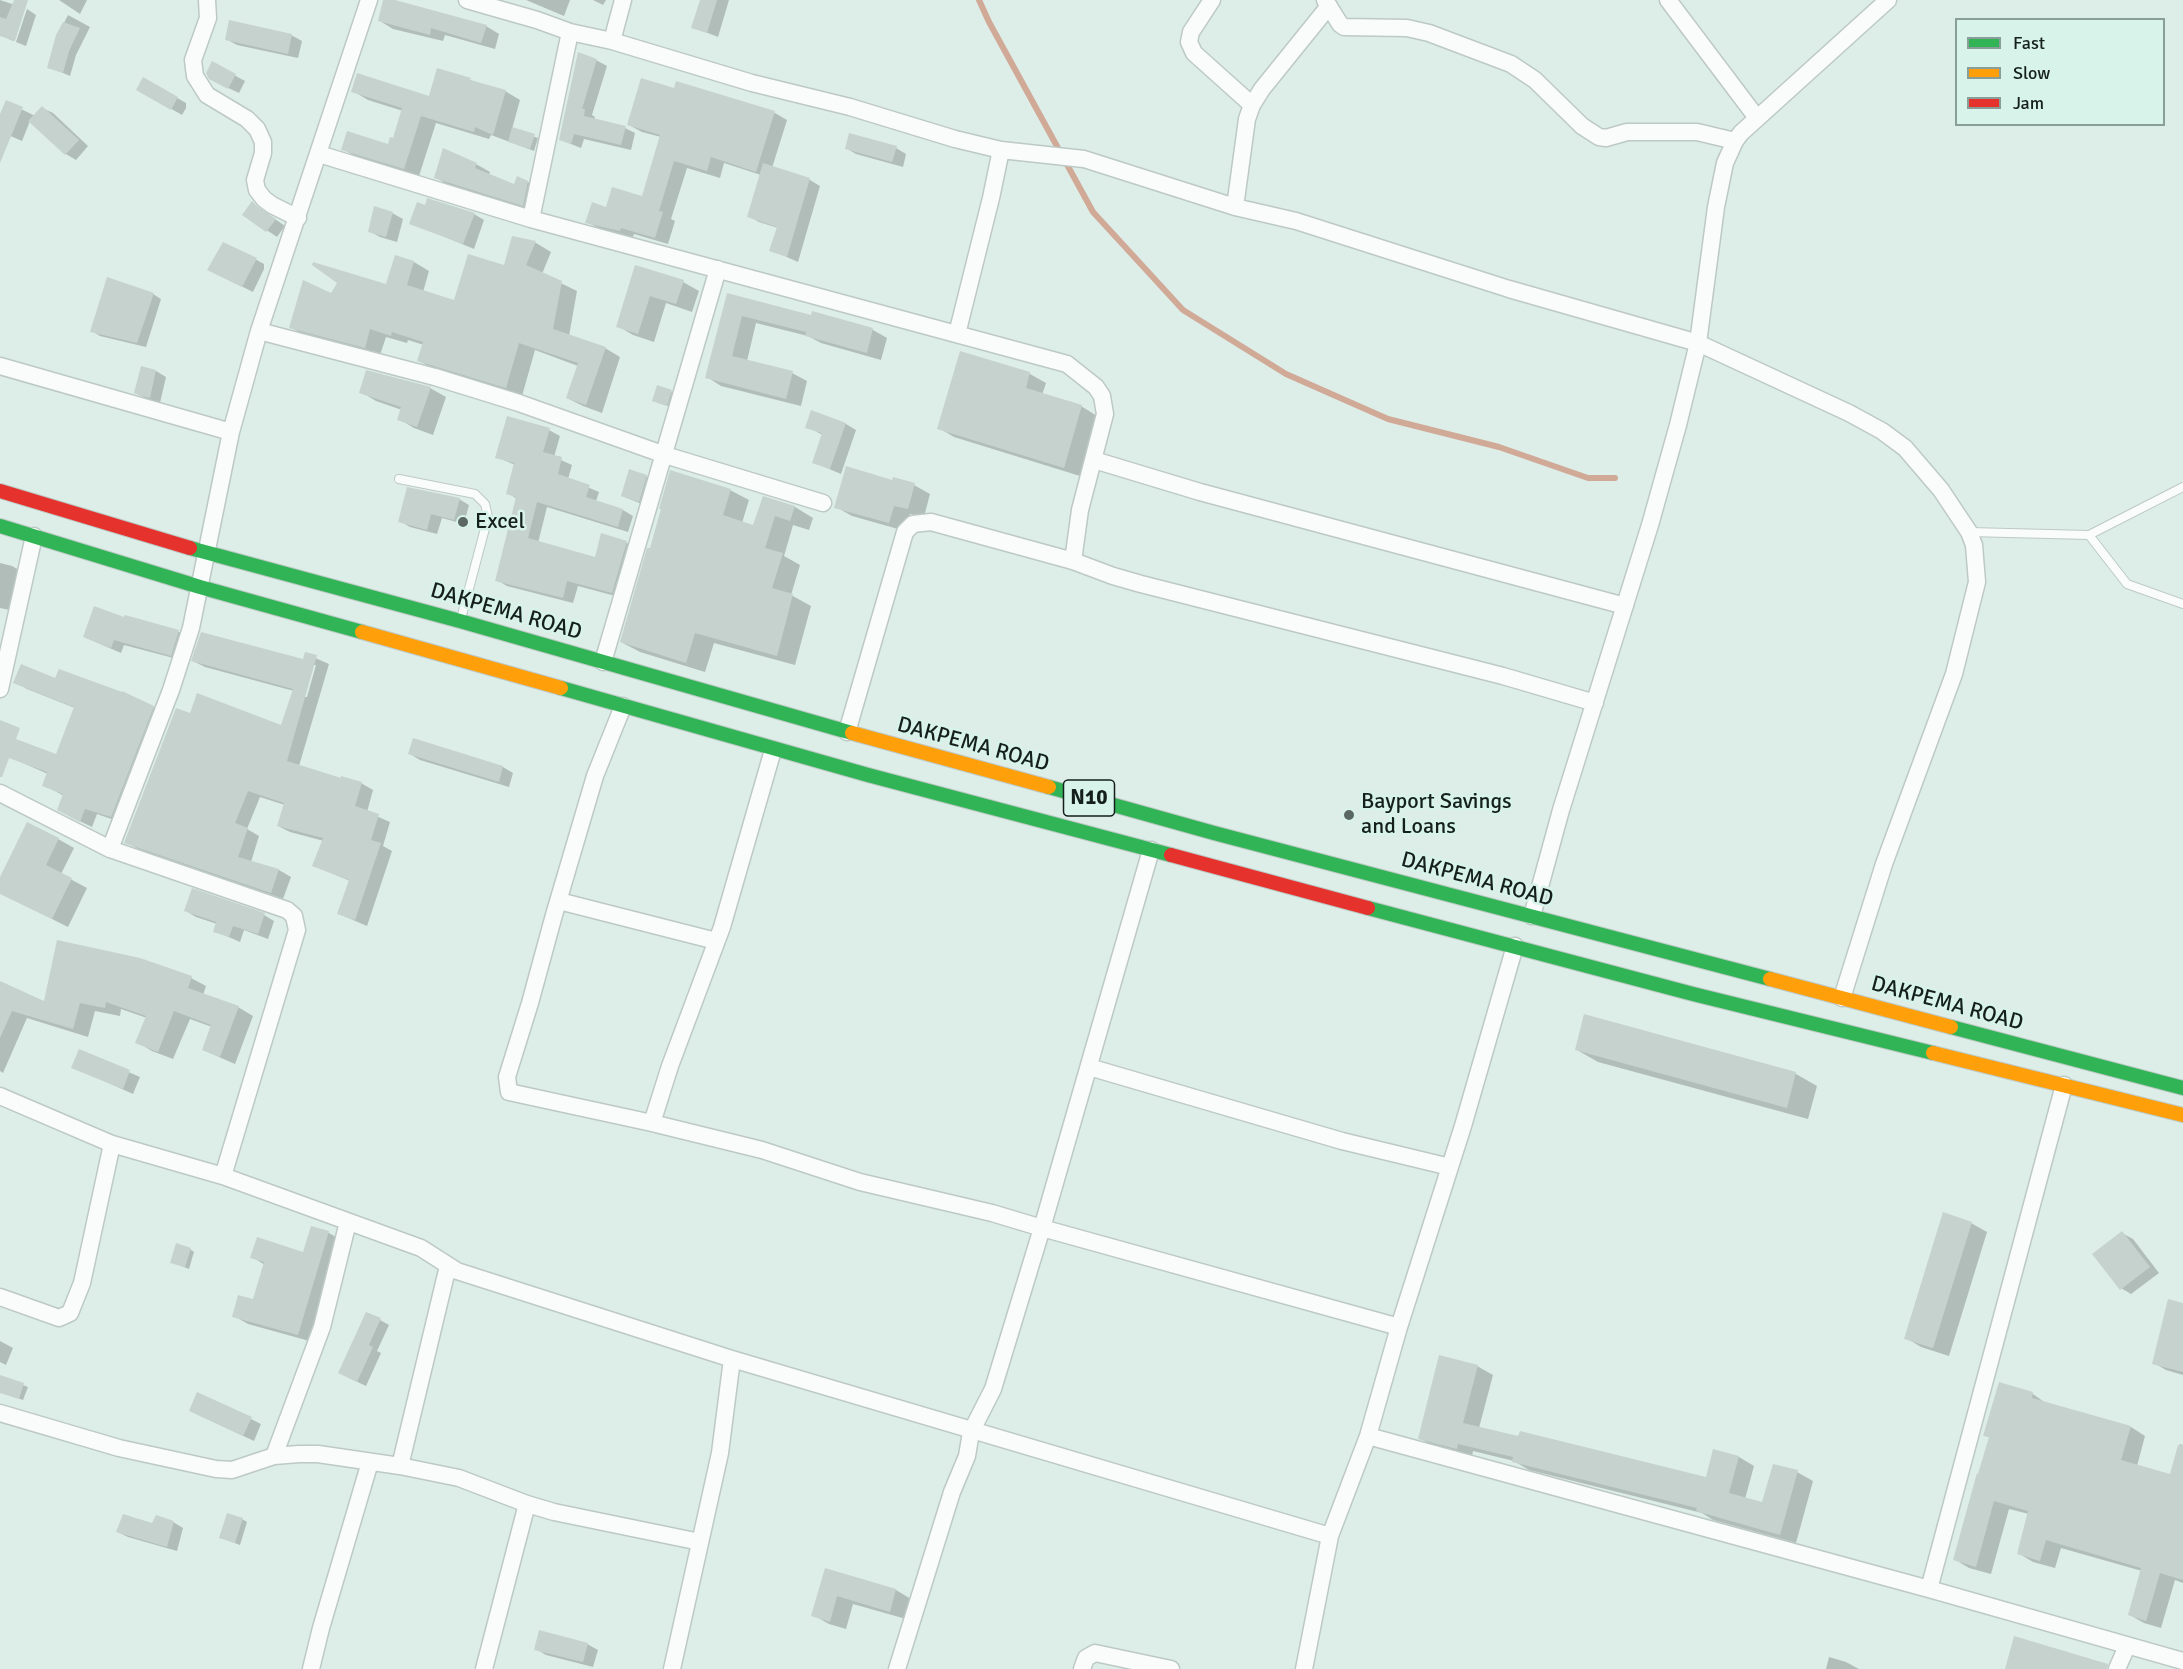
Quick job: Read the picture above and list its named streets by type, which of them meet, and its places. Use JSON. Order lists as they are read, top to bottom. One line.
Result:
{"streets":{"highway":["DAKPEMA ROAD","N10"]},"places":["Excel","Bayport Savings and Loans"],"legend":["Fast","Slow","Jam"]}
